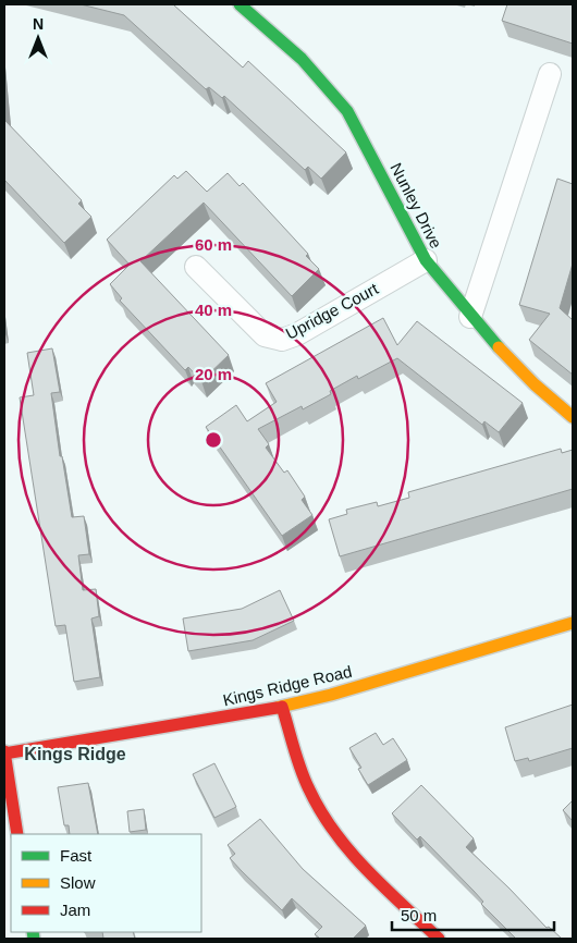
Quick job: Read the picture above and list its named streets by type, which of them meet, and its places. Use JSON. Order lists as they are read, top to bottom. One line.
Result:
{"streets":{"street":["Nunley Drive","Upridge Court","Kings Ridge Road"]},"crossings":[["Nunley Drive","Upridge Court"]],"districts":["Kings Ridge"],"legend":["Fast","Slow","Jam"],"scale_bar":"50 m","north":"top","rings":["60 m","40 m","20 m"]}
